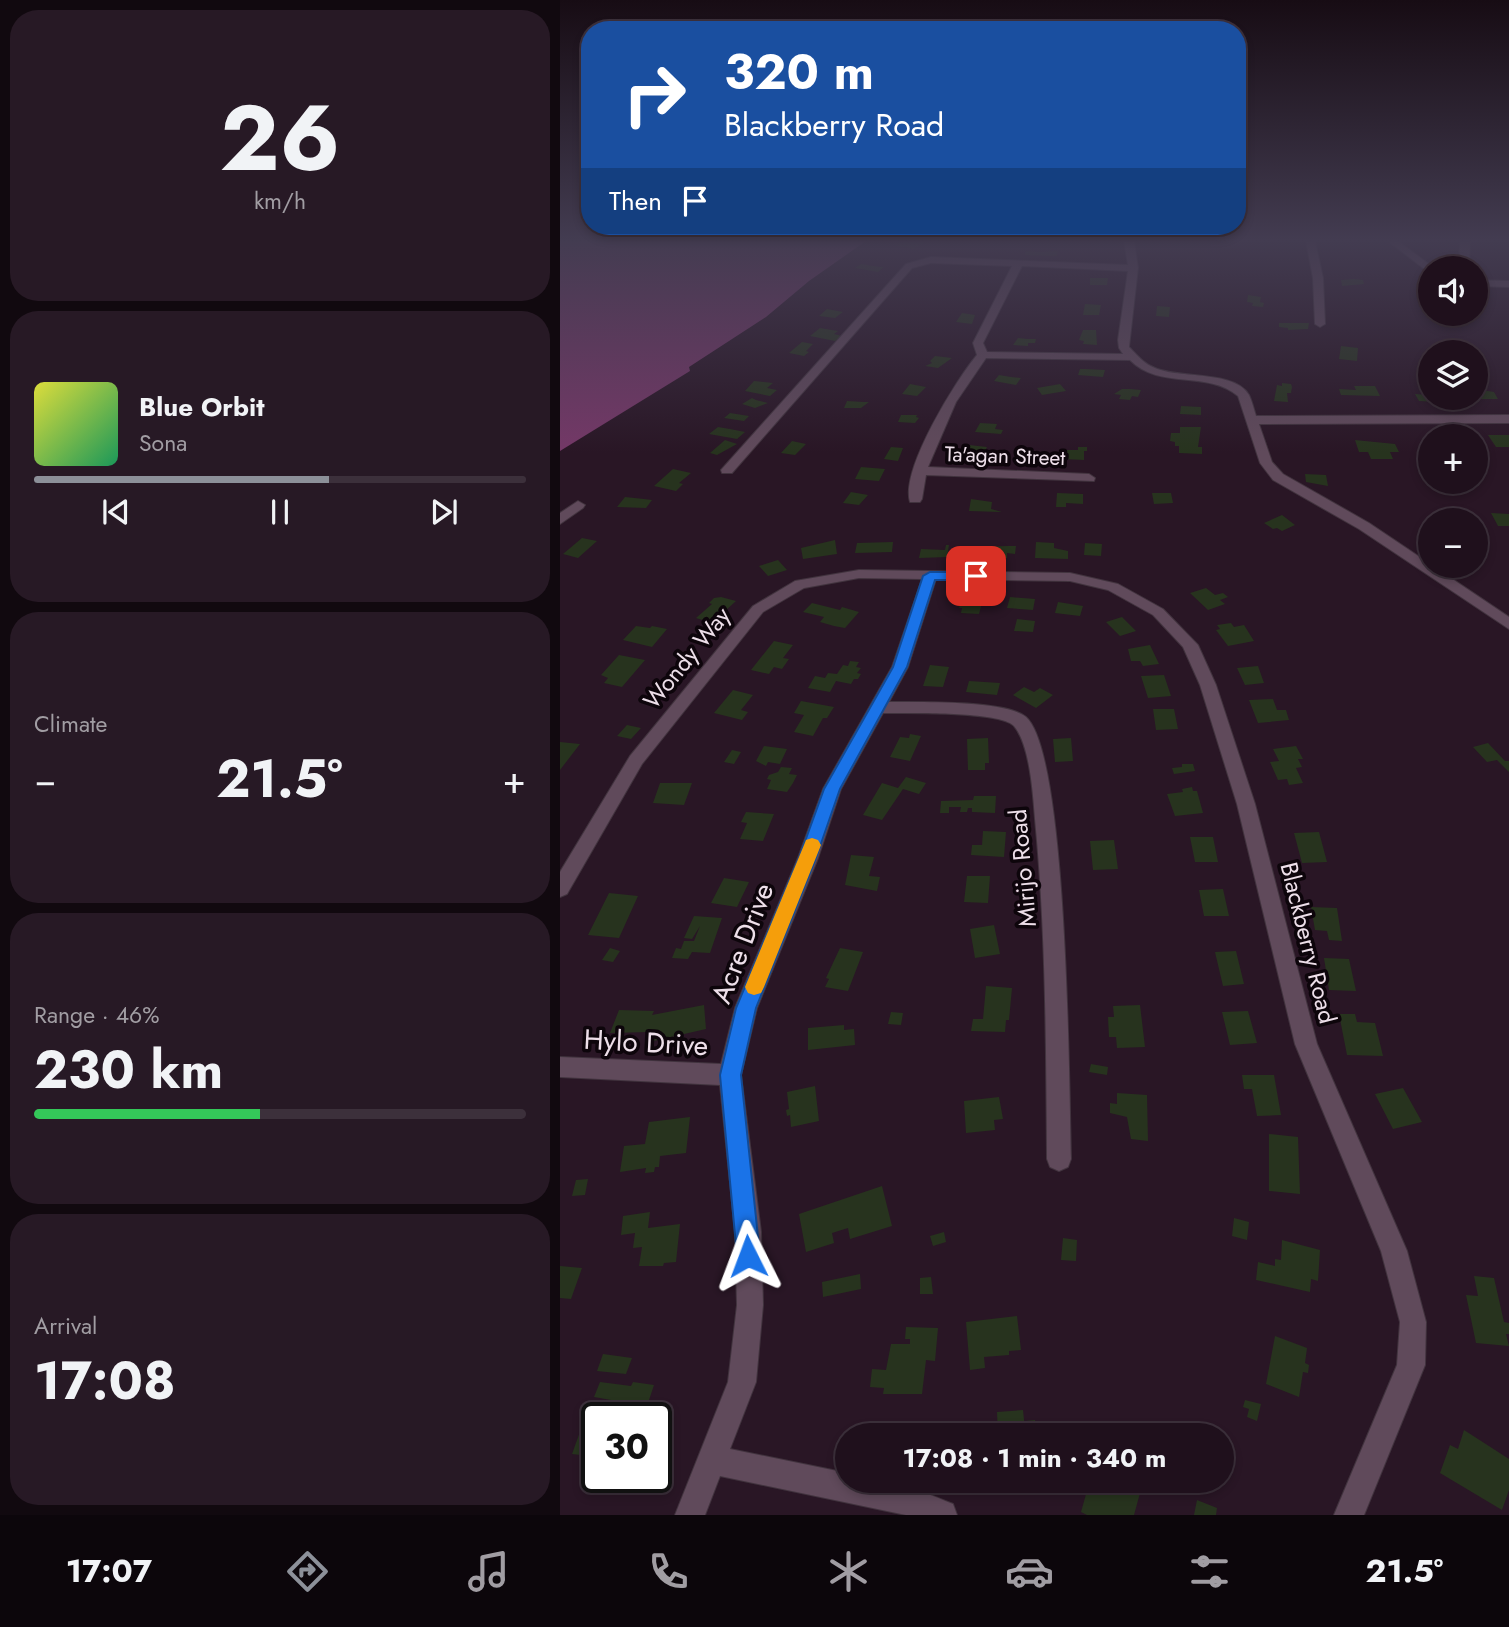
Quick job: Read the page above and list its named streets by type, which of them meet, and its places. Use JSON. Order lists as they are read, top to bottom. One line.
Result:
{"streets":{"street":["Ta'agan Street","Wondy Way","Mirijo Road","Acre Drive","Blackberry Road","Hylo Drive"]},"crossings":[["Wondy Way","Acre Drive"],["Wondy Way","Blackberry Road"],["Mirijo Road","Acre Drive"],["Acre Drive","Blackberry Road"],["Acre Drive","Hylo Drive"]],"page":{"tile":[["26","km/h"],"Climate",["Range · 46%","230 km"],["Arrival","17:08"]],"turn":["320 m","Blackberry Road"],"then":"Then","map_buttons":["+","−"],"song":["Blue Orbit","Sona"],"heat":["−","21.5°","+"],"limit":"30","trip":"17:08 · 1 min · 340 m","tabs":["17:07","21.5°"]}}
